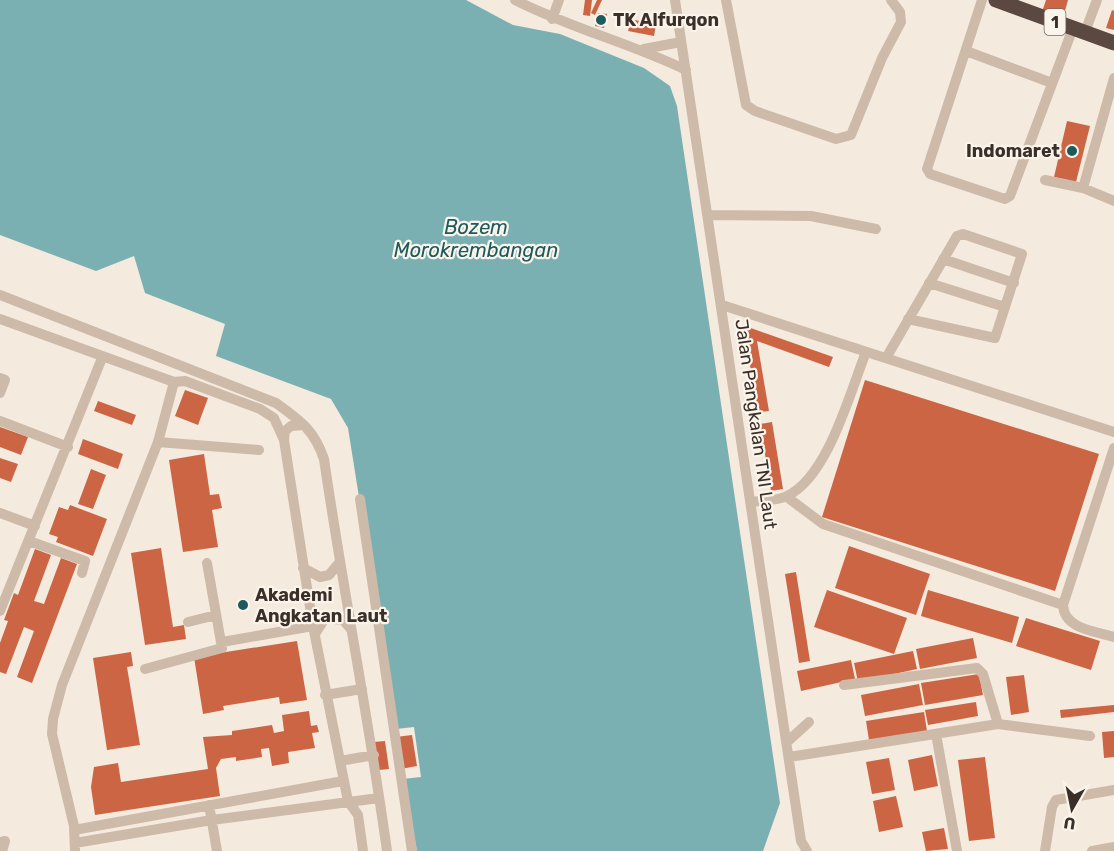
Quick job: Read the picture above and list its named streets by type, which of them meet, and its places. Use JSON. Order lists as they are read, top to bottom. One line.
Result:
{"streets":{"highway":["1"],"street":["Jalan Pangkalan TNI Laut"]},"water":["Bozem Morokrembangan"],"places":["TK Alfurqon","Indomaret","Akademi Angkatan Laut"],"north":"bottom"}
